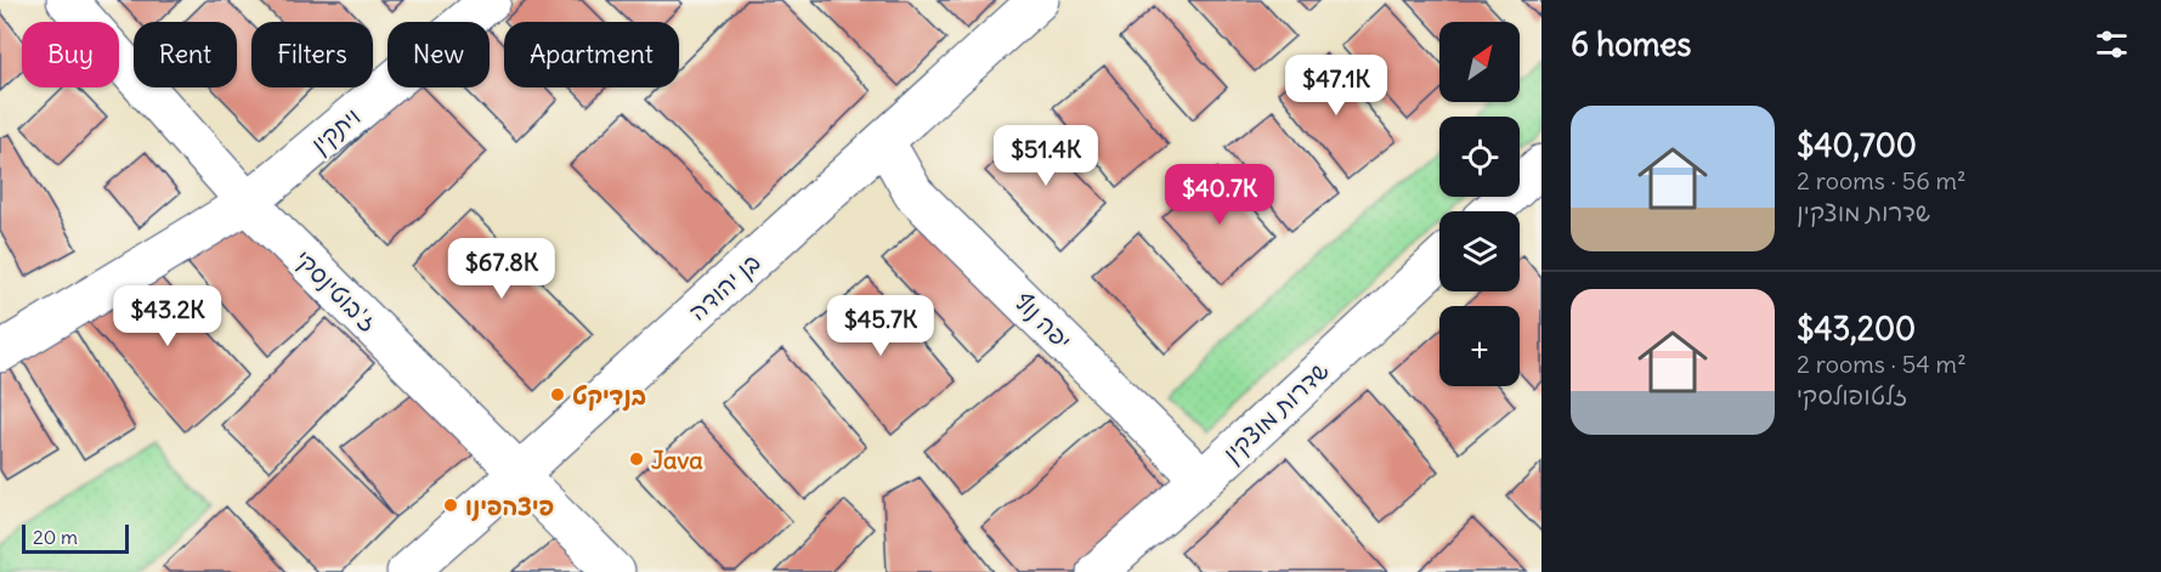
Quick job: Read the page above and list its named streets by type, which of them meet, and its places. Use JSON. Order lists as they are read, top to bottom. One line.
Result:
{"streets":{"street":["ויתקין","בן יהודה","ז'בוטינסקי","יפה נוף","שדרות מוצקין"]},"crossings":[["ויתקין","ז'בוטינסקי"],["בן יהודה","ז'בוטינסקי"],["בן יהודה","יפה נוף"],["יפה נוף","שדרות מוצקין"]],"places":["בנדיקט","Java","פיצהפינו"],"scale_bar":"20 m","north":"top right","page":{"heading":"6 homes","map_buttons":"+","chip":["Buy","Rent","Filters","New","Apartment"],"price":["$47.1K","$51.4K","$40.7K","$67.8K","$43.2K","$45.7K"],"list":[{"name":"$40,700","note":"2 rooms · 56 m² · שדרות מוצקין"},{"name":"$43,200","note":"2 rooms · 54 m² · זלטופולסקי"}],"scale":"20 m"}}
